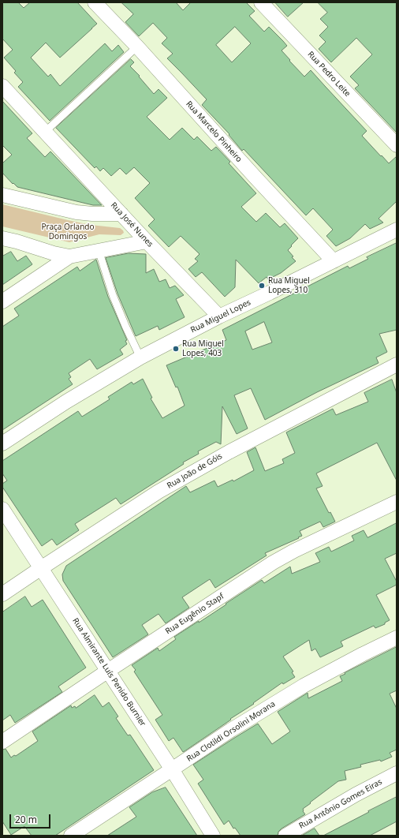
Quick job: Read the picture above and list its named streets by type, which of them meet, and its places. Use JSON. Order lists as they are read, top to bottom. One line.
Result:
{"streets":{"street":["Rua Pedro Leite","Rua Marcelo Pinheiro","Rua José Nunes","Rua Miguel Lopes","Rua João de Góis","Rua Eugênio Stapf","Rua Almirante Luís Penido Burnier","Rua Clotildi Orsolini Morana","Rua Antônio Gomes Eiras"]},"crossings":[["Rua Marcelo Pinheiro","Rua Miguel Lopes"],["Rua José Nunes","Rua Miguel Lopes"],["Rua João de Góis","Rua Almirante Luís Penido Burnier"],["Rua Eugênio Stapf","Rua Almirante Luís Penido Burnier"],["Rua Almirante Luís Penido Burnier","Rua Clotildi Orsolini Morana"]],"parks":["Praça Orlando Domingos"],"places":["Rua Miguel Lopes, 310","Rua Miguel Lopes, 403"],"scale_bar":"20 m"}
